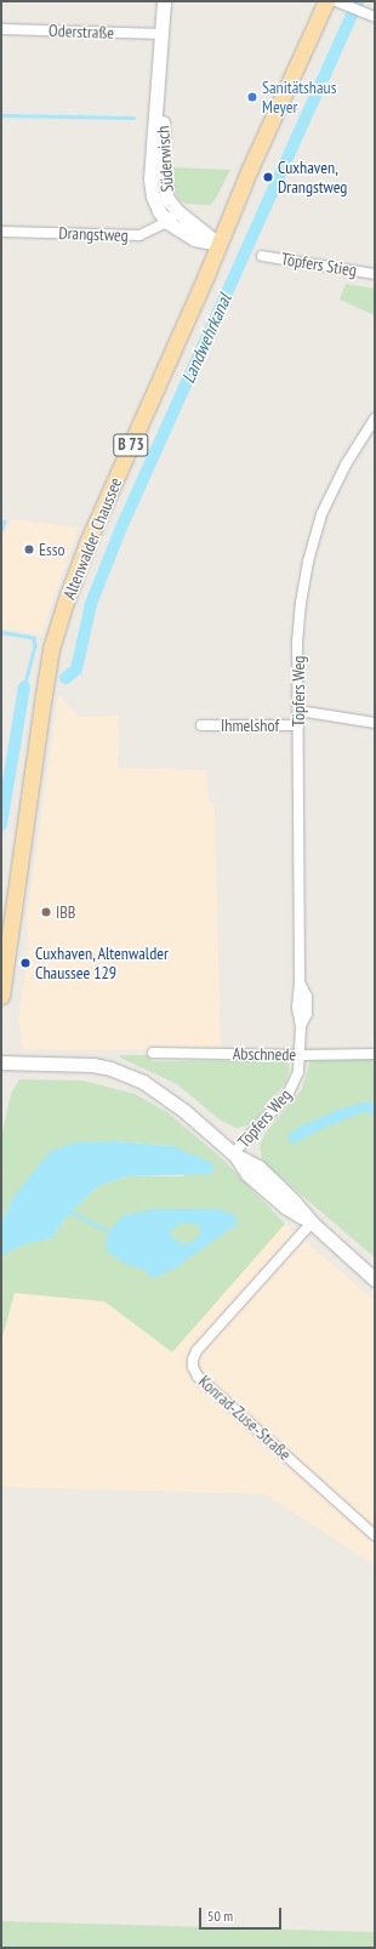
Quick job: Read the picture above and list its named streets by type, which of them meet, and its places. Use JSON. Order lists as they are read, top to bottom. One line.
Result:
{"streets":{"main road":["B 73","Altenwalder Chaussee"],"street":["Oderstraße","Süderwisch","Drangstweg","Töpfers Stieg","Töpfers Weg","Ihmelshof","Abschnede","Konrad-Zuse-Straße"]},"crossings":[["Oderstraße","Süderwisch"],["Süderwisch","Drangstweg"],["Süderwisch","Altenwalder Chaussee"],["Töpfers Weg","Ihmelshof"],["Töpfers Weg","Abschnede"]],"water":["Landwehrkanal"],"places":["Sanitätshaus Meyer","Cuxhaven, Drangstweg","Esso","IBB","Cuxhaven, Altenwalder Chaussee 129"],"scale_bar":"50 m"}
